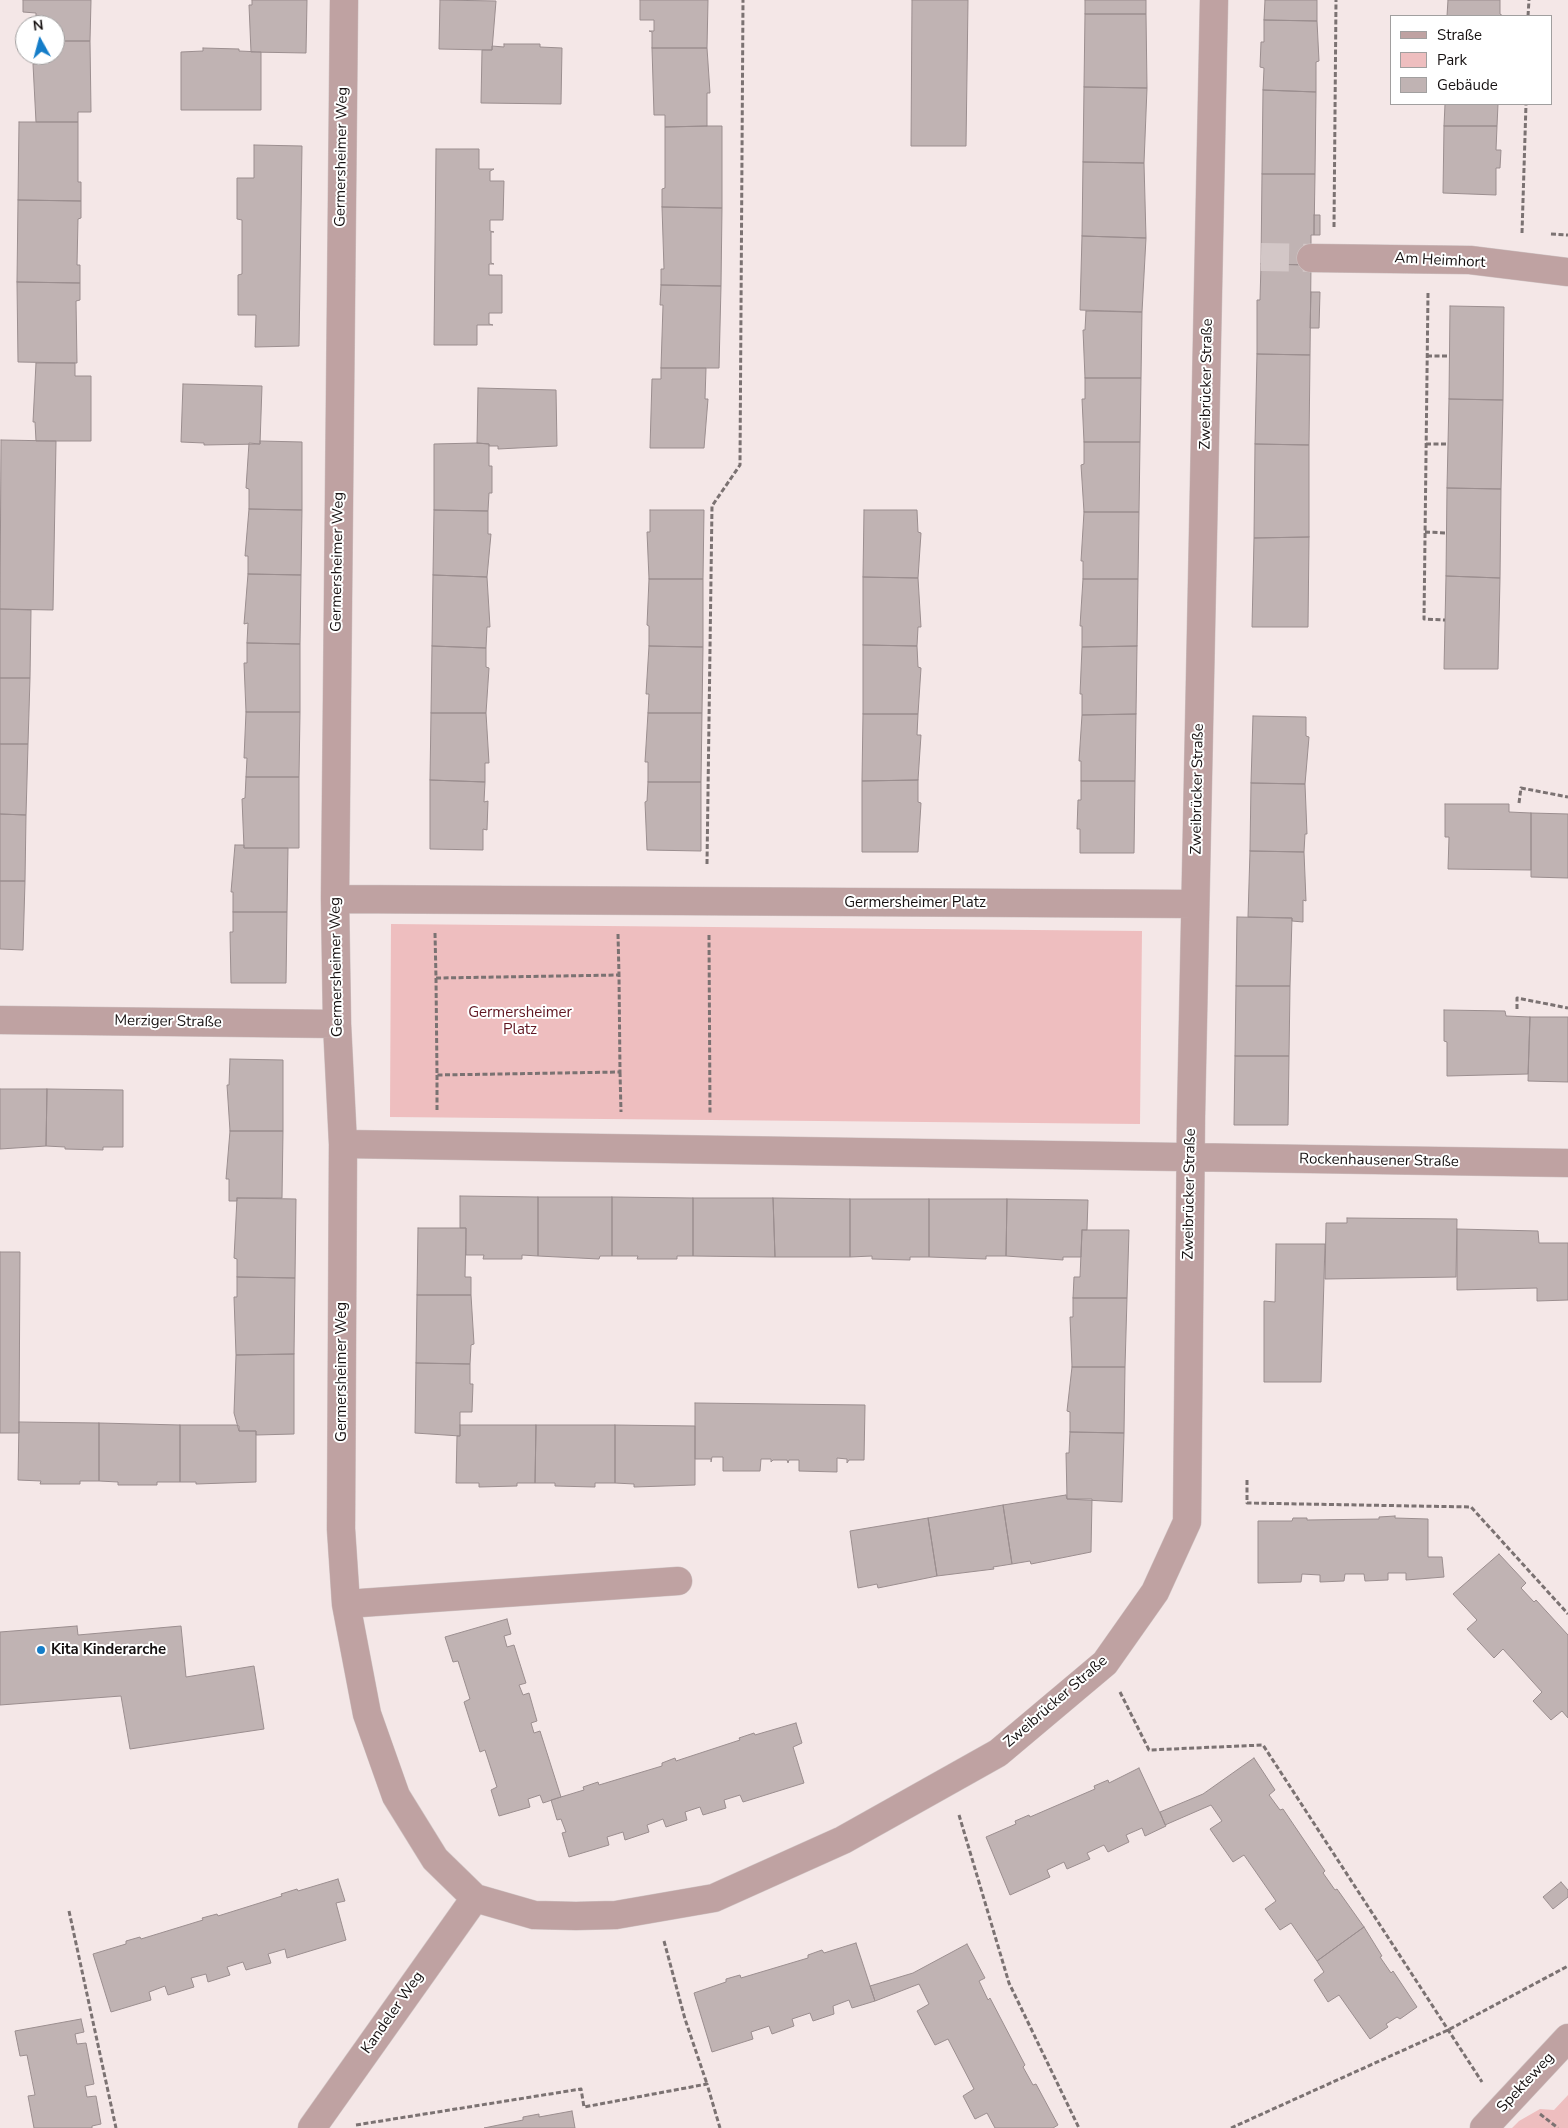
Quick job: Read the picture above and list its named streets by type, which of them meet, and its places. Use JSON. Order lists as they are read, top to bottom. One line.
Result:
{"streets":{"street":["Germersheimer Weg","Am Heimhort","Zweibrücker Straße","Germersheimer Platz","Merziger Straße","Rockenhausener Straße","Kandeler Weg","Spekteweg"]},"crossings":[["Germersheimer Weg","Zweibrücker Straße"],["Germersheimer Weg","Germersheimer Platz"],["Germersheimer Weg","Merziger Straße"],["Germersheimer Weg","Kandeler Weg"],["Zweibrücker Straße","Germersheimer Platz"],["Zweibrücker Straße","Rockenhausener Straße"],["Zweibrücker Straße","Kandeler Weg"]],"parks":["Germersheimer Platz"],"places":["Kita Kinderarche"],"legend":["Straße","Park","Gebäude"],"north":"top"}
